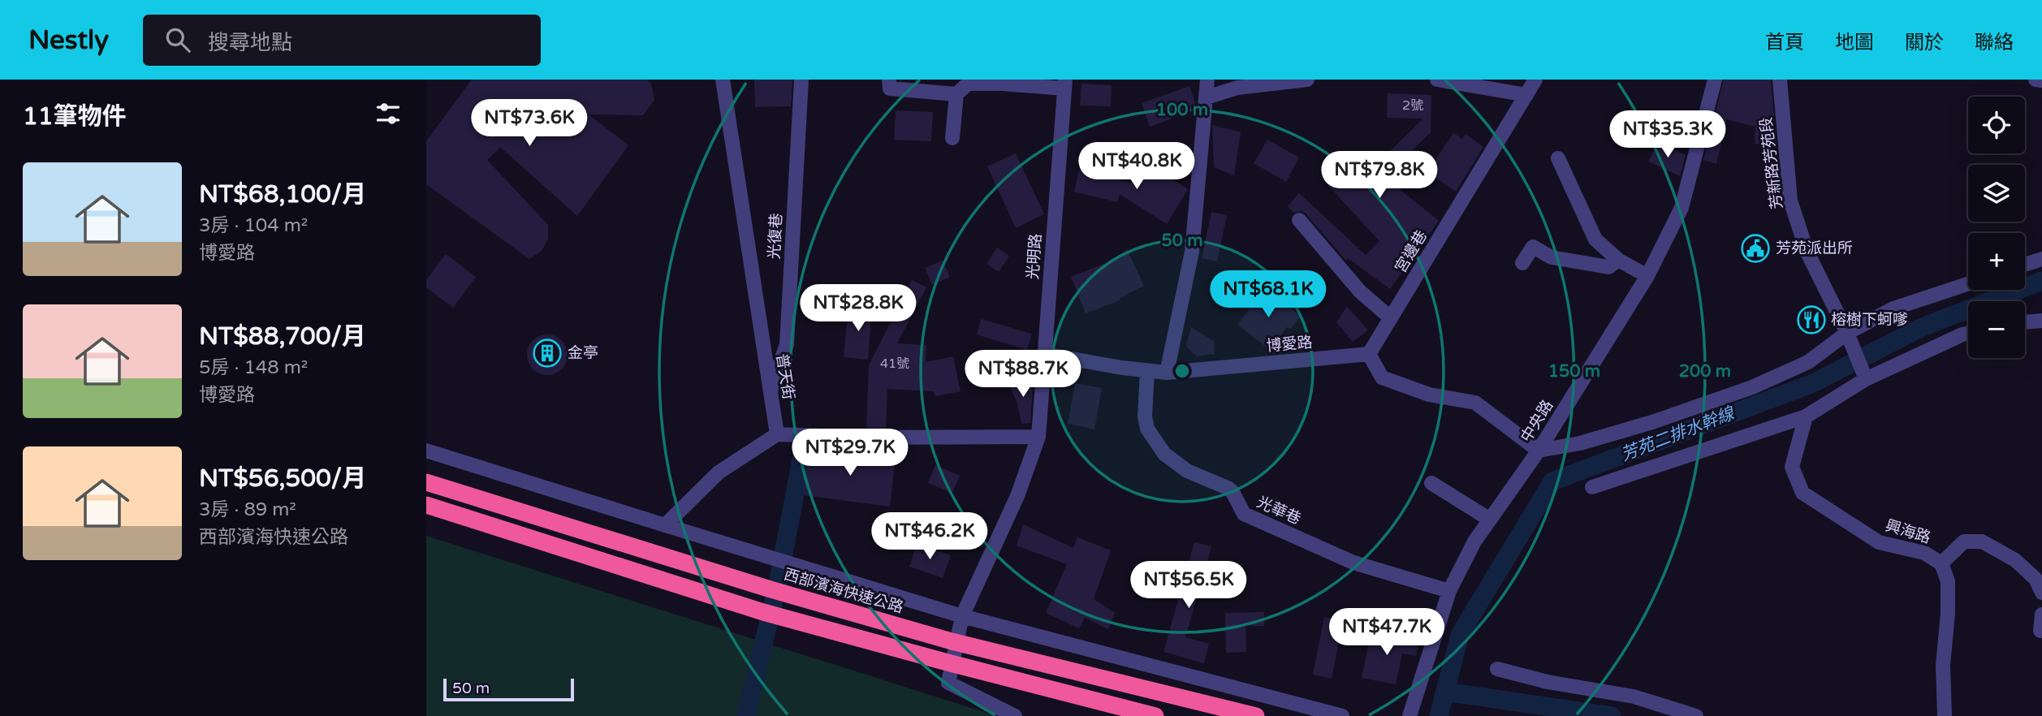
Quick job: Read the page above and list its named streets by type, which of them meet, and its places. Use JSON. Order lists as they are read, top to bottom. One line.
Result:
{"streets":{"highway":["西部濱海快速公路"],"street":["芳新路芳苑段","光復巷","宮邊巷","光明路","博愛路","普天街","中央路","光華巷","興海路"]},"crossings":[["光復巷","普天街"],["宮邊巷","博愛路"],["光明路","博愛路"],["博愛路","光華巷"],["中央路","光華巷"]],"water":["芳苑二排水幹線"],"places":{"public building":["芳苑派出所"],"restaurant":["榕樹下蚵嗲"],"building":["金亭"]},"house_numbers":["2號","41號"],"scale_bar":"50 m","page":{"header":"Nestly","search":"搜尋地點","nav":["首頁","地圖","關於","聯絡"],"heading":"11筆物件","map_buttons":["+","−"],"price":["NT$73.6K","NT$35.3K","NT$40.8K","NT$79.8K","NT$68.1K","NT$28.8K","NT$88.7K","NT$29.7K","NT$46.2K","NT$56.5K","NT$47.7K"],"list":[{"name":"NT$68,100/月","note":"3房 · 104 m² · 博愛路"},{"name":"NT$88,700/月","note":"5房 · 148 m² · 博愛路"},{"name":"NT$56,500/月","note":"3房 · 89 m² · 西部濱海快速公路"}],"scale":"50 m"},"rings":["100 m","50 m","150 m","200 m"]}
